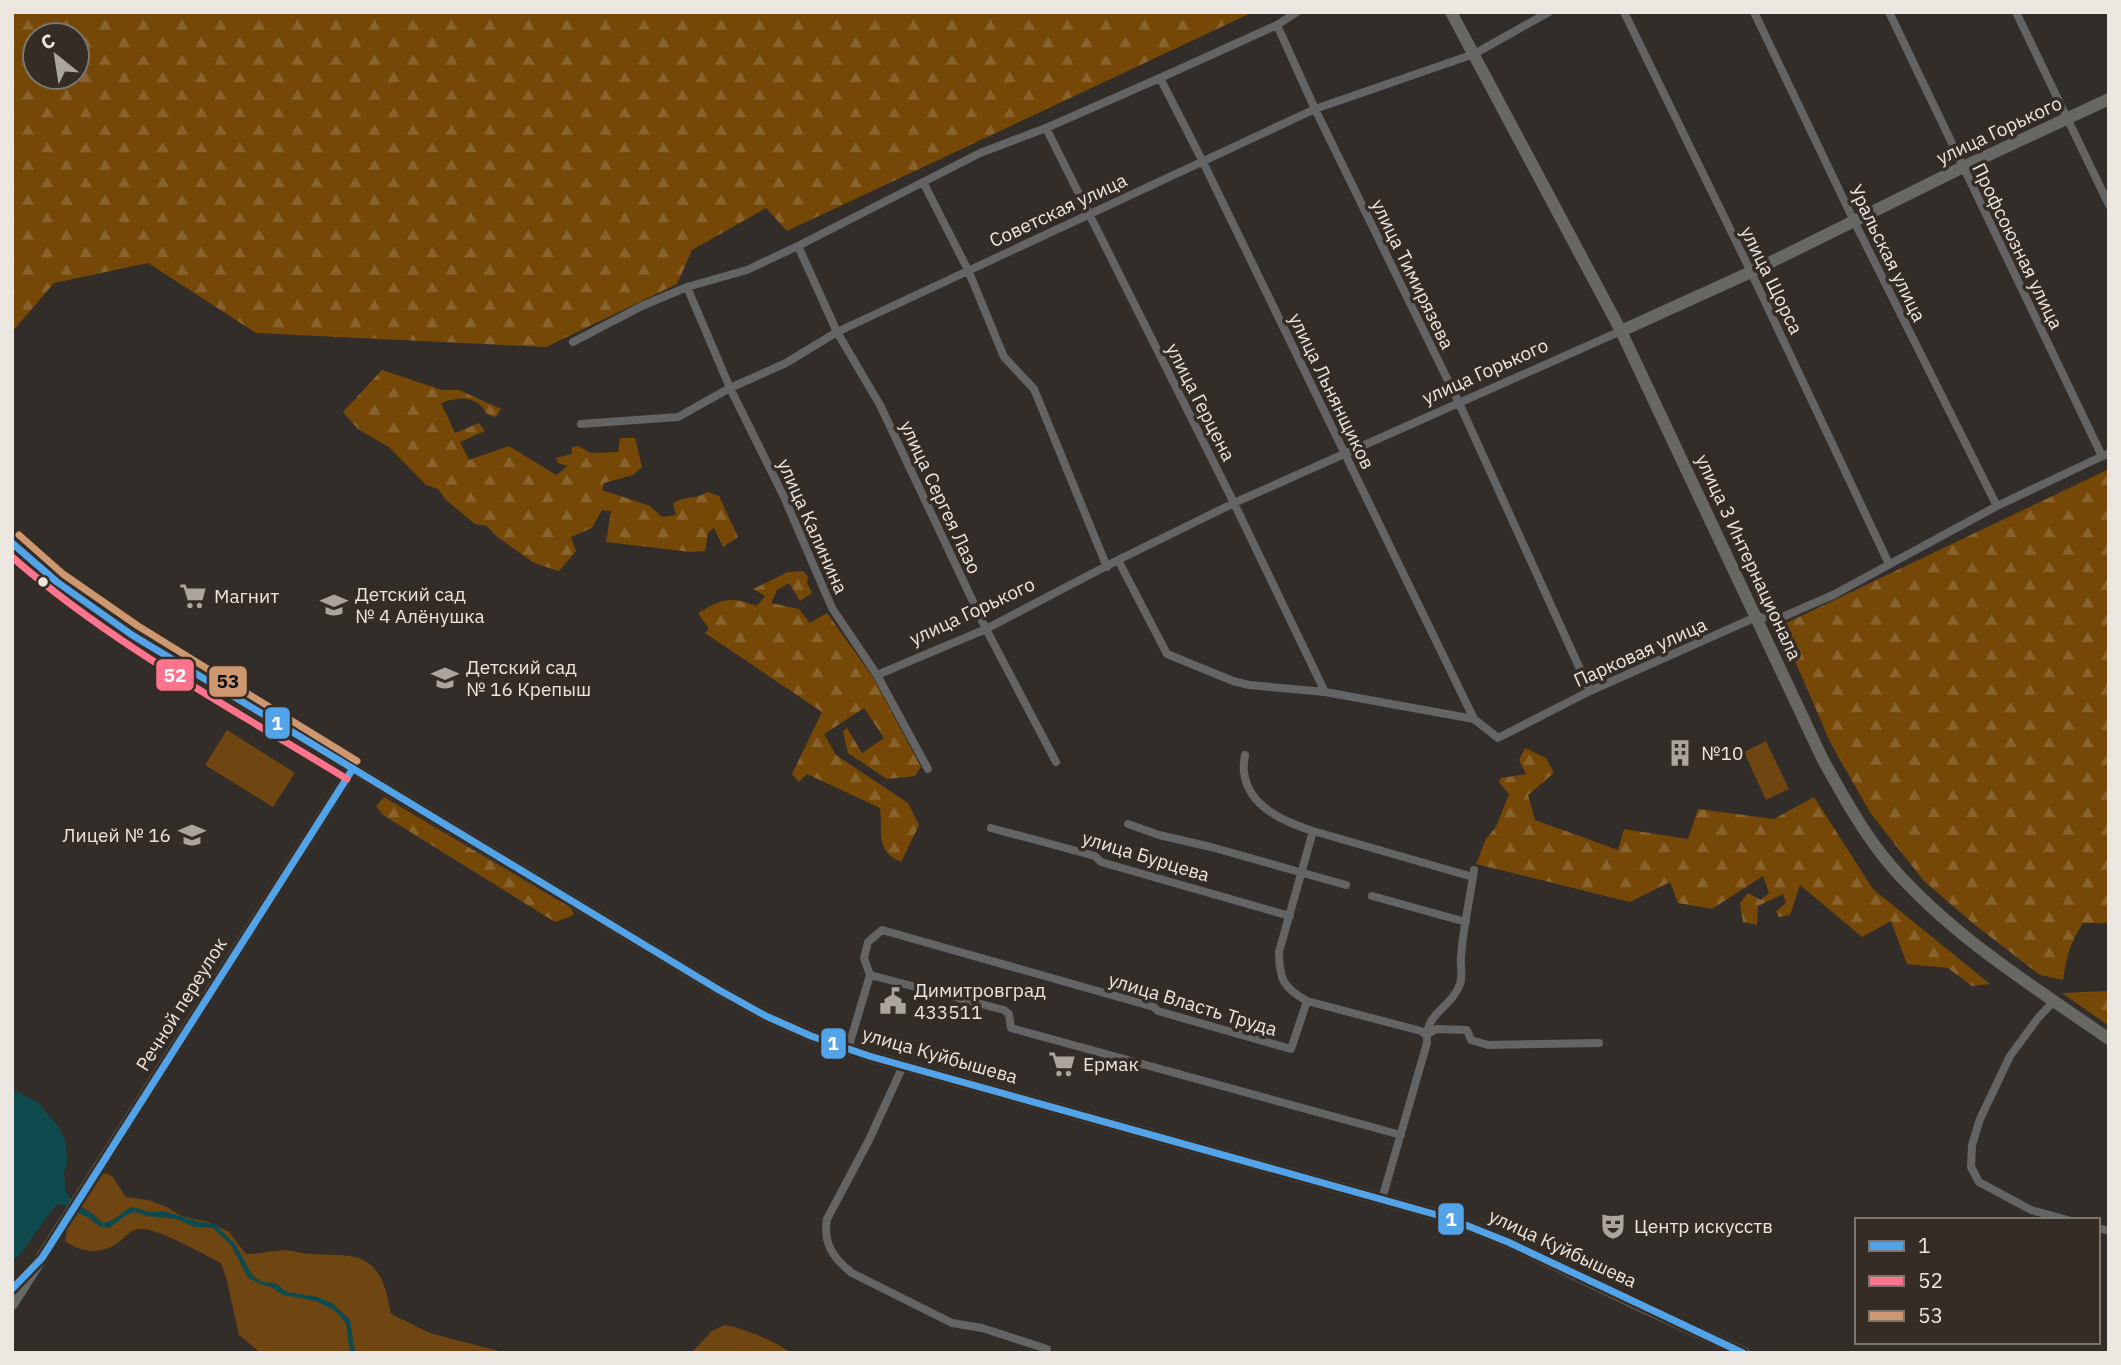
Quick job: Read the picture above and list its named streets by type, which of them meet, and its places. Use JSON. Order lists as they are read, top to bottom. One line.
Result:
{"streets":{"main road":["улица Горького","улица 3 Интернационала","Речной переулок","улица Куйбышева"],"street":["Советская улица","Профсоюзная улица","Уральская улица","улица Тимирязева","улица Щорса","улица Льнянщиков","улица Герцена","улица Сергея Лазо","улица Калинина","Парковая улица","улица Бурцева","улица Власть Труда"]},"crossings":[["улица Горького","Профсоюзная улица"],["улица Горького","Уральская улица"],["улица Горького","улица Тимирязева"],["улица Горького","улица Щорса"],["улица Горького","улица Льнянщиков"],["улица Горького","улица Герцена"],["улица Горького","улица Сергея Лазо"],["улица Горького","улица Калинина"],["улица Горького","улица 3 Интернационала"],["улица Горького","Парковая улица"],["Советская улица","улица Тимирязева"],["Советская улица","улица Льнянщиков"],["Советская улица","улица Герцена"],["Советская улица","улица Сергея Лазо"],["Советская улица","улица Калинина"],["Советская улица","улица 3 Интернационала"],["Профсоюзная улица","Парковая улица"],["Уральская улица","Парковая улица"],["улица Тимирязева","Парковая улица"],["улица Щорса","Парковая улица"],["улица Льнянщиков","Парковая улица"],["улица Герцена","Парковая улица"],["улица 3 Интернационала","Парковая улица"],["Речной переулок","улица Куйбышева"]],"places":{"supermarket":["Магнит","Ермак"],"school or university":["Детский сад № 4 Алёнушка","Детский сад № 16 Крепыш","Лицей № 16"],"building":["№10"],"public building":["Димитровград 433511"],"theatre":["Центр искусств"]},"lines":["transit line 53","transit line 1","transit line 52"],"legend":["1","52","53"],"north":"top left"}
